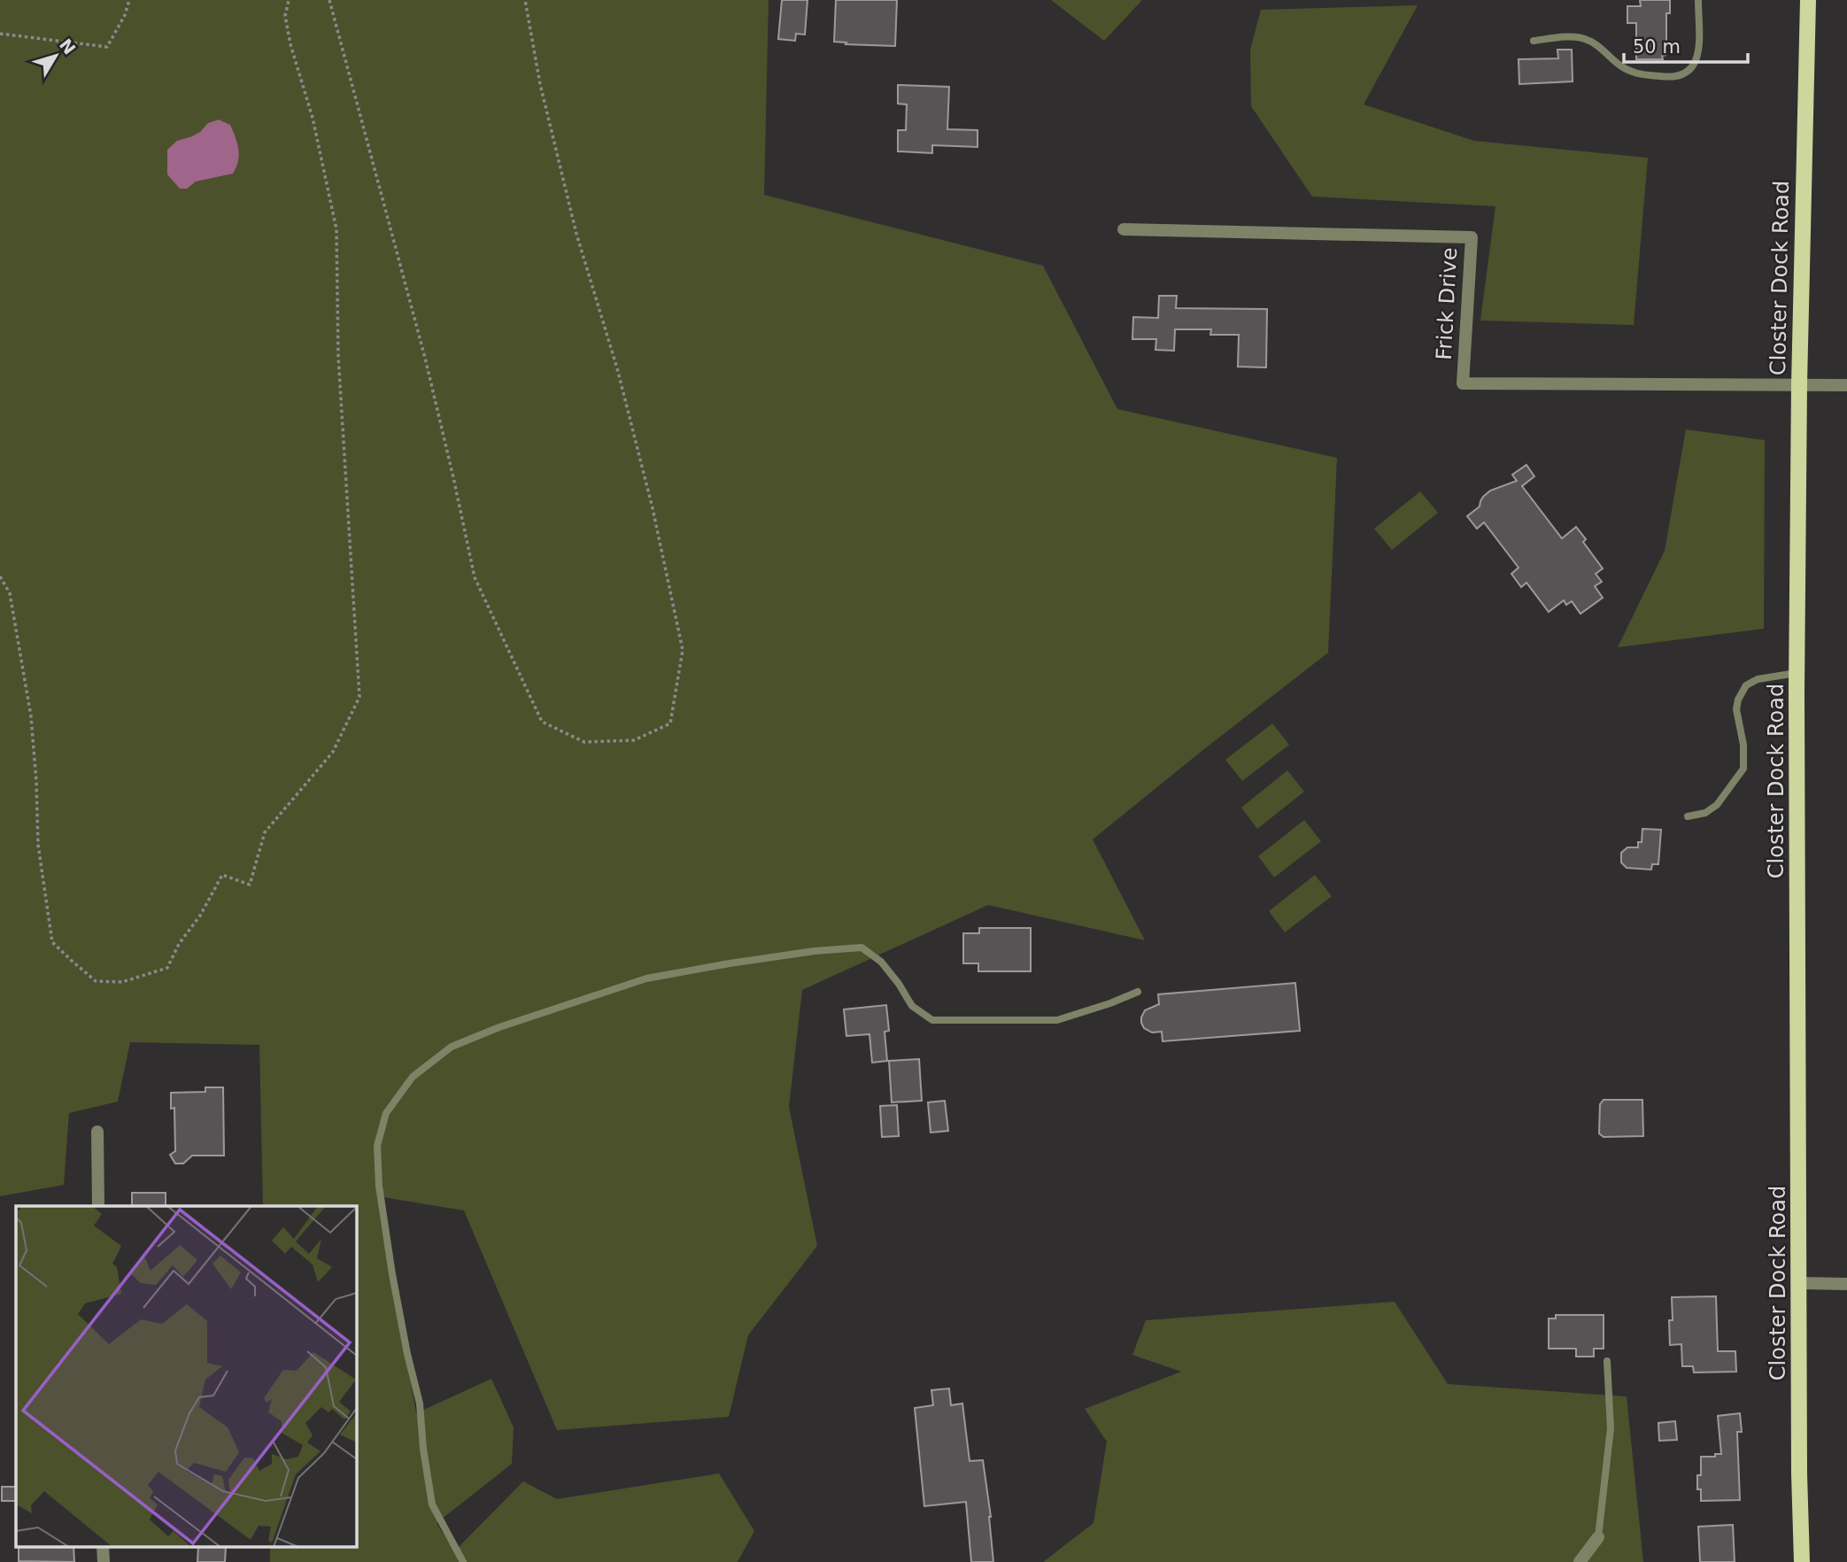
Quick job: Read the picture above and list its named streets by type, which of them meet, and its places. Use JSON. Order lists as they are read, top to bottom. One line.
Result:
{"streets":{"main road":["Closter Dock Road"],"street":["Frick Drive"]},"crossings":[["Closter Dock Road","Frick Drive"]],"scale_bar":"50 m","north":"top right"}
